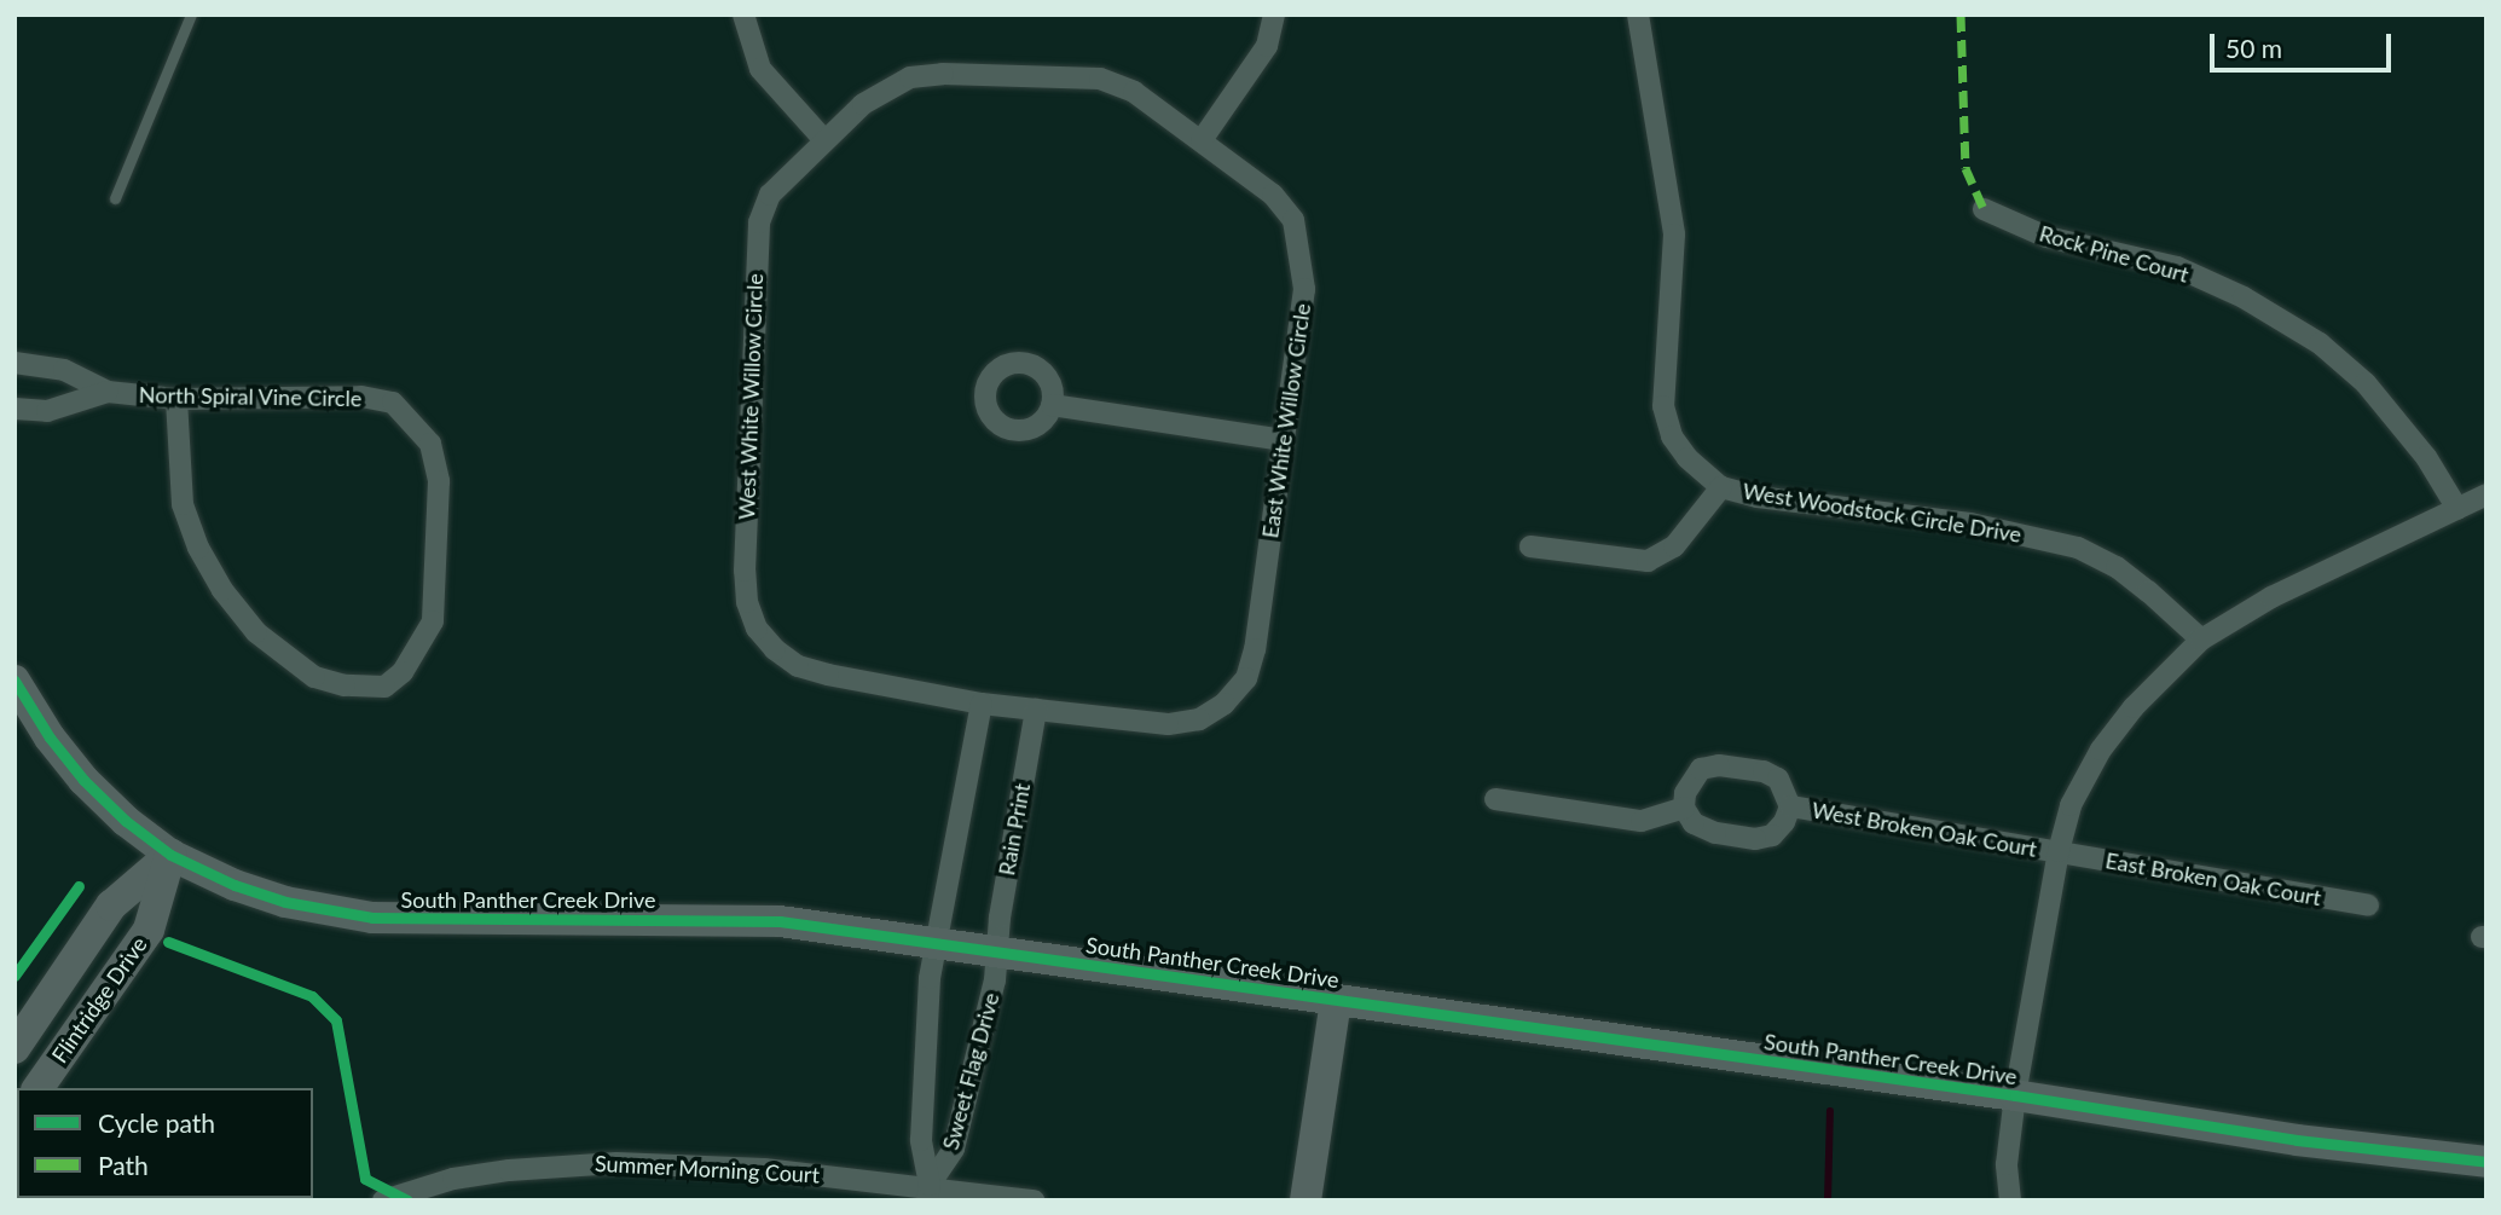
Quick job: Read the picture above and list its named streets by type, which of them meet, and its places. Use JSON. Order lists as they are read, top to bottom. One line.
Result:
{"streets":{"street":["Rock Pine Court","North Spiral Vine Circle","West White Willow Circle","East White Willow Circle","West Woodstock Circle Drive","Rain Print","West Broken Oak Court","East Broken Oak Court","South Panther Creek Drive","Flintridge Drive","Sweet Flag Drive","Summer Morning Court"]},"crossings":[["West White Willow Circle","East White Willow Circle"],["East White Willow Circle","Rain Print"],["Rain Print","South Panther Creek Drive"],["Rain Print","Sweet Flag Drive"],["West Broken Oak Court","East Broken Oak Court"],["South Panther Creek Drive","Flintridge Drive"],["South Panther Creek Drive","Sweet Flag Drive"],["Sweet Flag Drive","Summer Morning Court"]],"legend":["Cycle path","Path"],"scale_bar":"50 m"}
